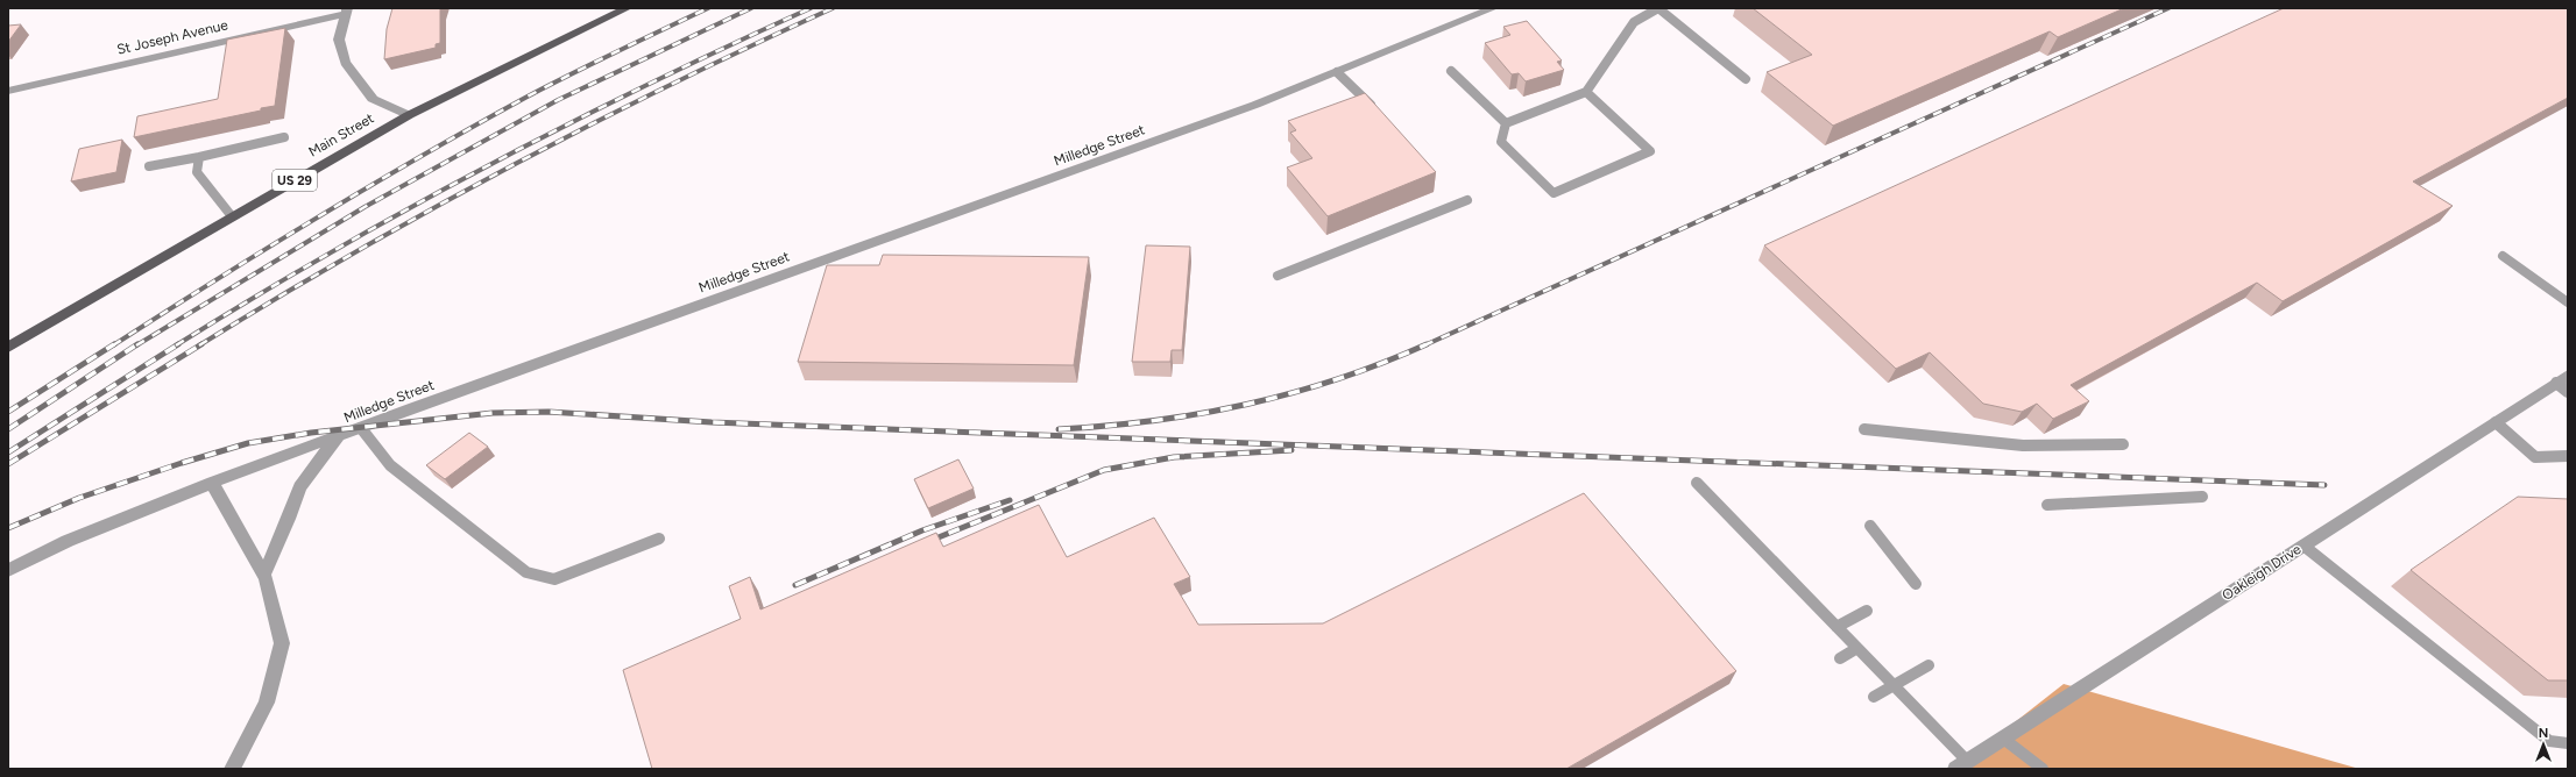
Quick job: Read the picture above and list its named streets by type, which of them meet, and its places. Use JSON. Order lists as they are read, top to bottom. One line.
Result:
{"streets":{"main road":["Main Street","US 29"],"street":["St Joseph Avenue","Milledge Street","Oakleigh Drive"]},"north":"top"}
